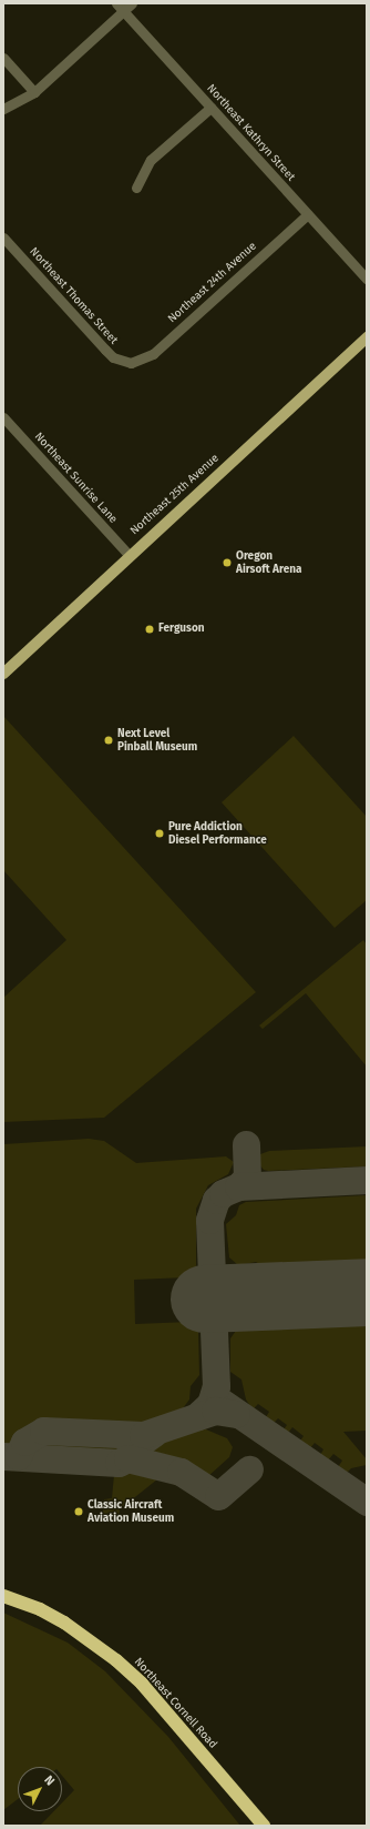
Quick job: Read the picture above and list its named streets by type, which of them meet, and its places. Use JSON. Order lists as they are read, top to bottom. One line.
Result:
{"streets":{"highway":["Northeast Cornell Road"],"main road":["Northeast 25th Avenue"],"street":["Northeast Kathryn Street","Northeast 24th Avenue","Northeast Thomas Street","Northeast Sunrise Lane"]},"crossings":[["Northeast Kathryn Street","Northeast 24th Avenue"],["Northeast 24th Avenue","Northeast Thomas Street"],["Northeast Sunrise Lane","Northeast 25th Avenue"]],"places":["Oregon Airsoft Arena","Ferguson","Next Level Pinball Museum","Pure Addiction Diesel Performance","Classic Aircraft Aviation Museum"],"north":"top right"}
